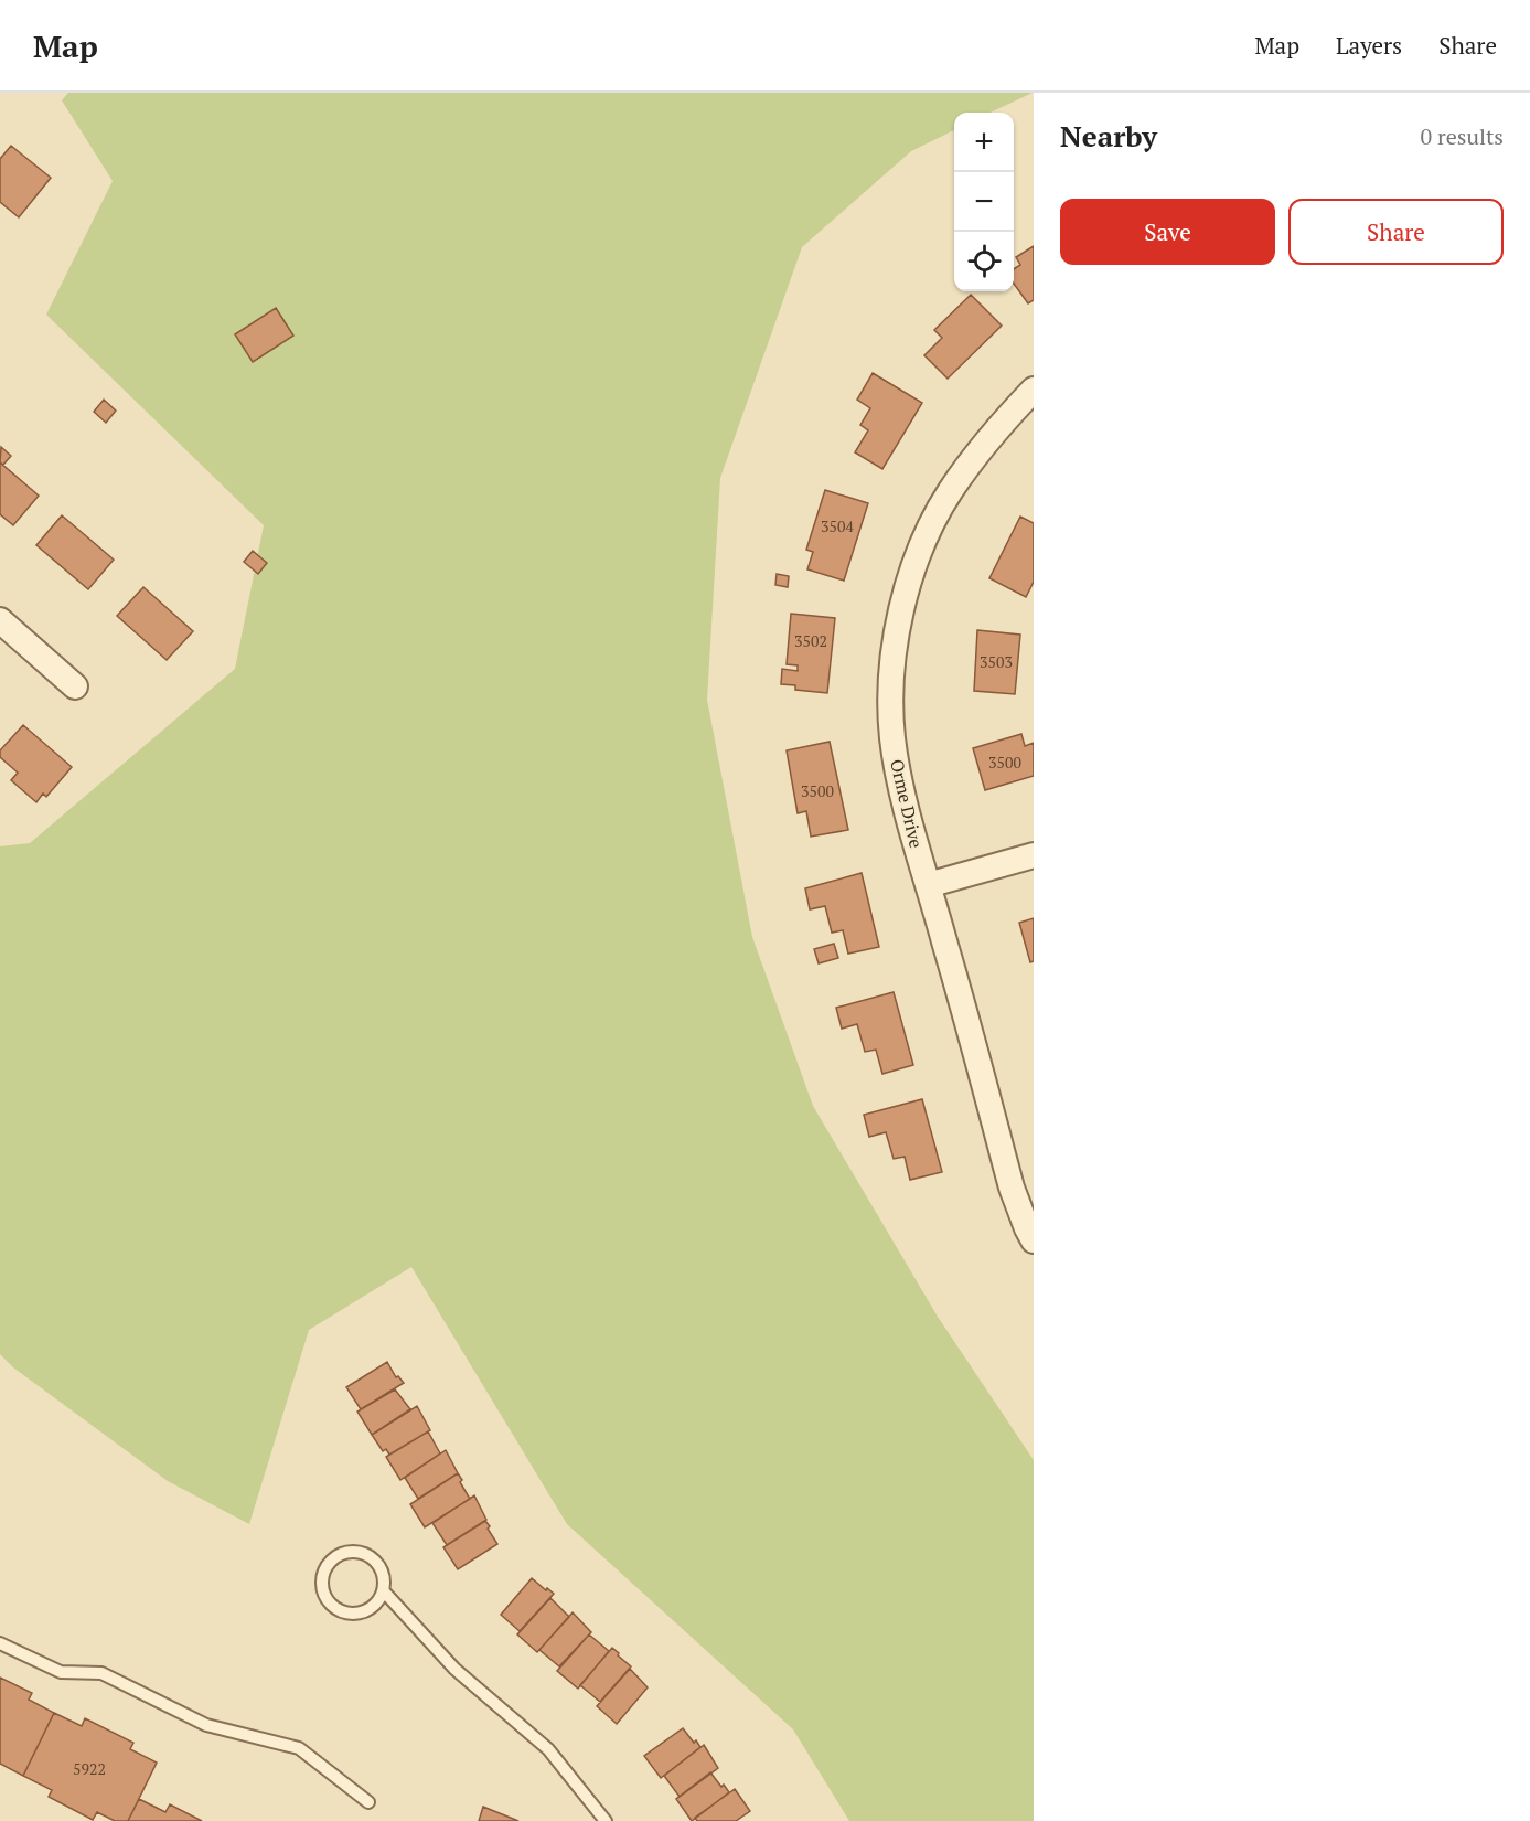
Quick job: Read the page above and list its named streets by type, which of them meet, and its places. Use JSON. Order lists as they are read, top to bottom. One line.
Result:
{"streets":{"street":["Orme Drive"]},"house_numbers":["3504","3502","3503","3500","3500","5922"],"page":{"header":"Map","nav":["Map","Layers","Share"],"heading":["Nearby","0 results"],"map_buttons":["+","−"],"buttons":["Save","Share"]}}
